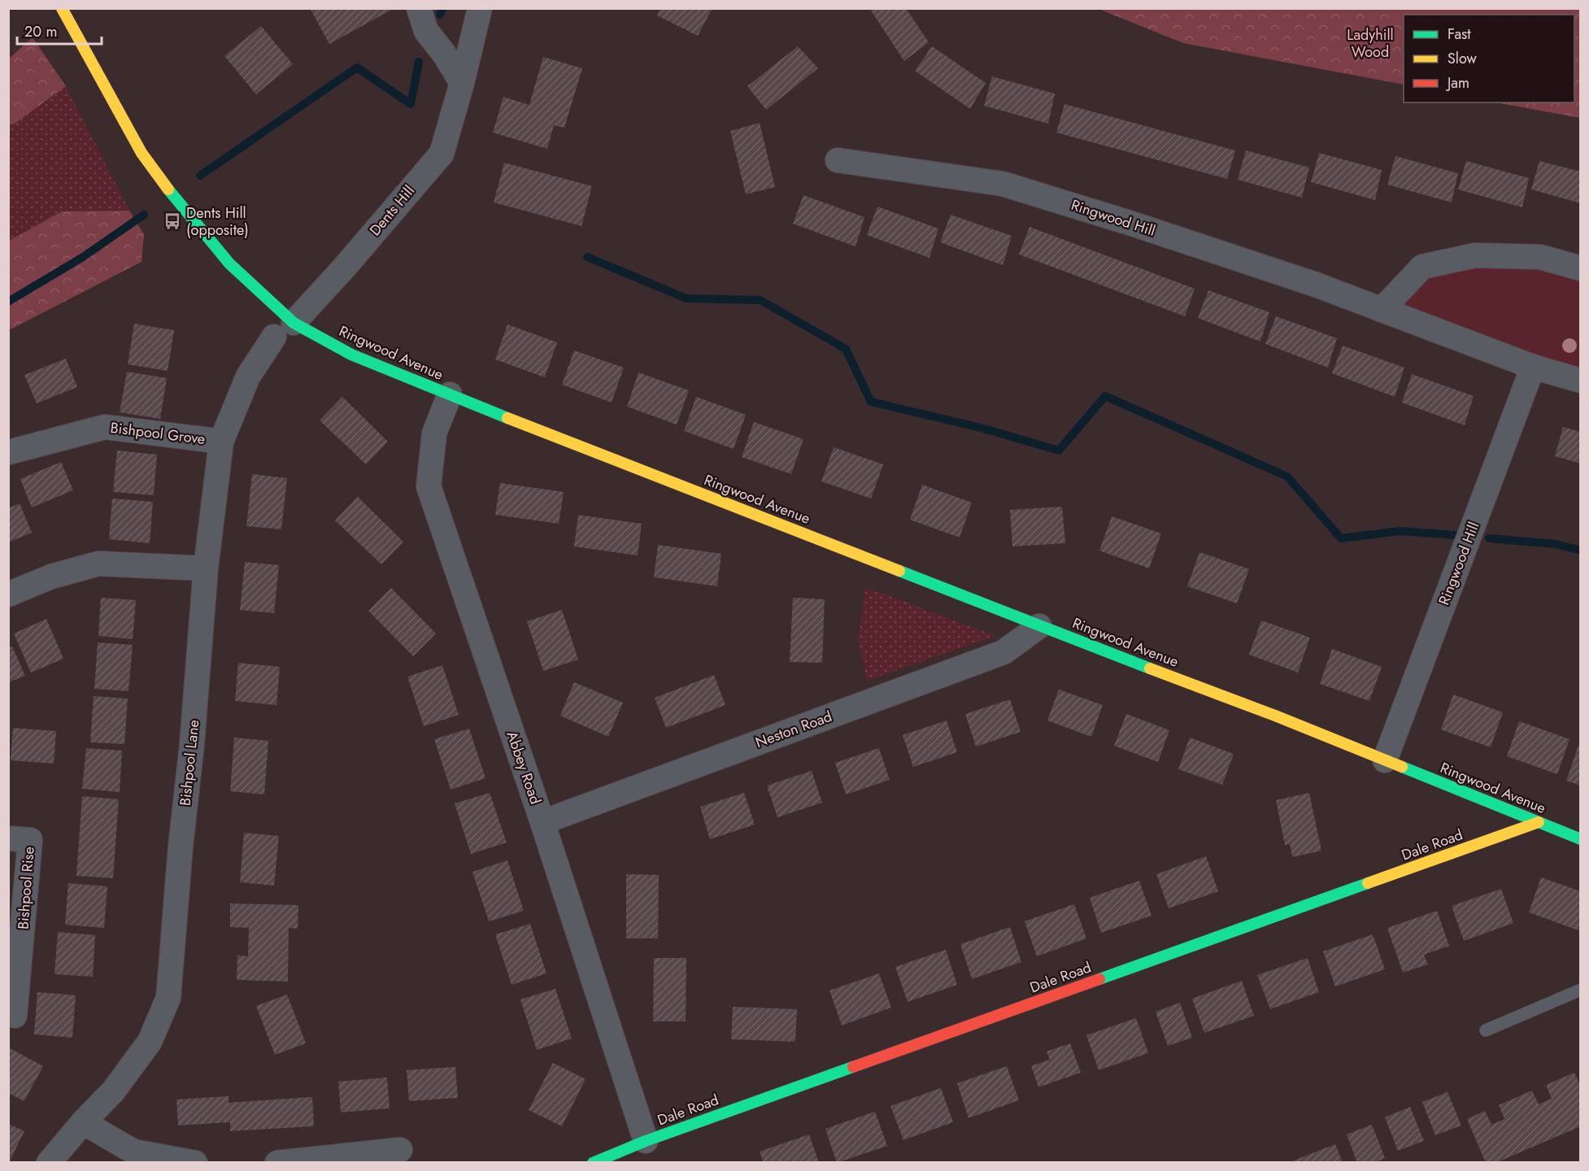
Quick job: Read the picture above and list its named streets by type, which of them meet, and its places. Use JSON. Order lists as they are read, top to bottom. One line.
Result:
{"streets":{"street":["Dents Hill","Ringwood Hill","Ringwood Avenue","Bishpool Grove","Neston Road","Bishpool Lane","Abbey Road","Dale Road","Bishpool Rise"]},"crossings":[["Dents Hill","Ringwood Avenue"],["Ringwood Hill","Ringwood Avenue"],["Ringwood Avenue","Neston Road"],["Ringwood Avenue","Abbey Road"],["Ringwood Avenue","Dale Road"],["Bishpool Grove","Bishpool Lane"],["Neston Road","Abbey Road"],["Abbey Road","Dale Road"]],"parks":["Ladyhill Wood"],"places":{"bus stop":["Dents Hill (opposite)"]},"legend":["Fast","Slow","Jam"],"scale_bar":"20 m"}
